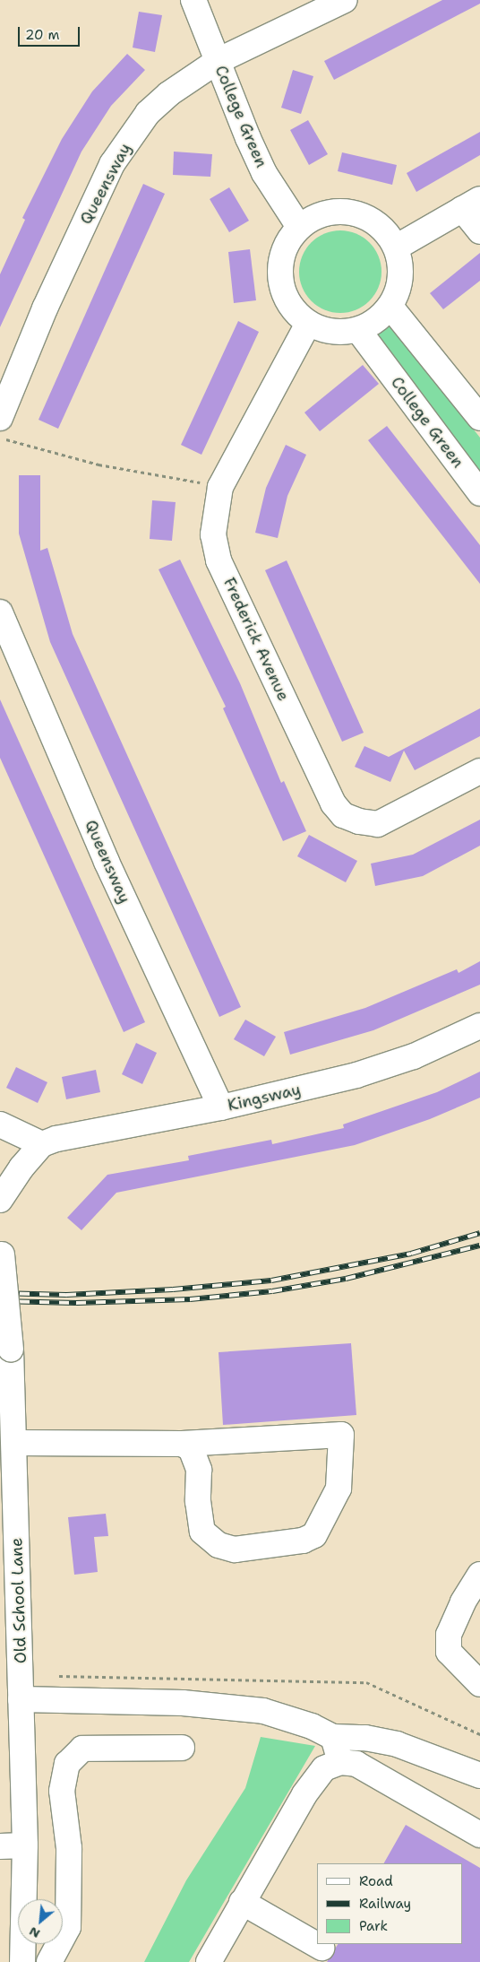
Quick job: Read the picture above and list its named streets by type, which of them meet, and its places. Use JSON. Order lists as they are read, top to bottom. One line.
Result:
{"streets":{"street":["College Green","Queensway","Frederick Avenue","Kingsway","Old School Lane"]},"crossings":[["College Green","Queensway"],["College Green","Frederick Avenue"],["Queensway","Kingsway"]],"legend":["Road","Railway","Park"],"scale_bar":"20 m","north":"bottom left"}
